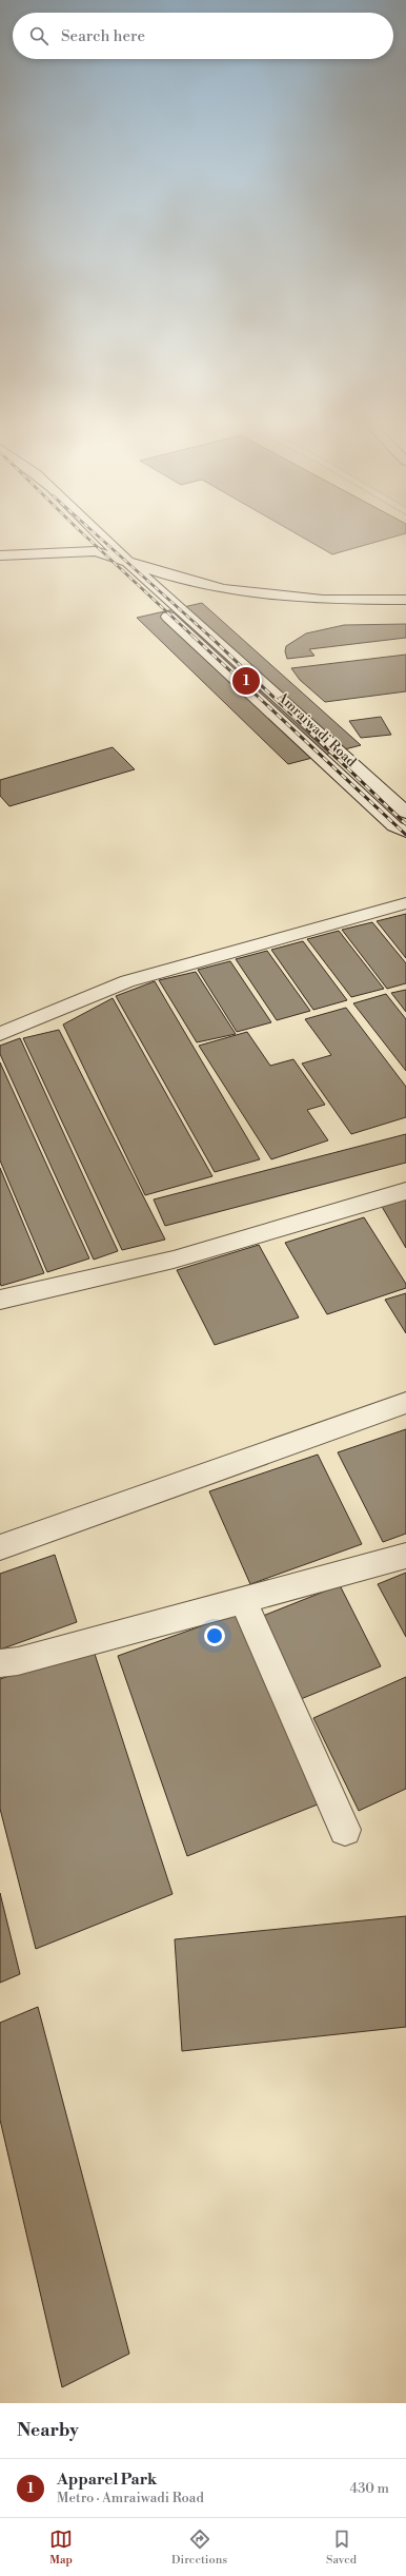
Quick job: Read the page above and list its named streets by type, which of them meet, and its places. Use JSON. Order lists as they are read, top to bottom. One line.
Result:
{"streets":{"main road":["Amraiwadi Road"]},"page":{"search":"Search here","pins":"1","heading":"Nearby","list":[{"mark":"1","name":"Apparel Park","note":"Metro · Amraiwadi Road","value":"430 m"}],"nav":["Map","Directions","Saved"]}}
